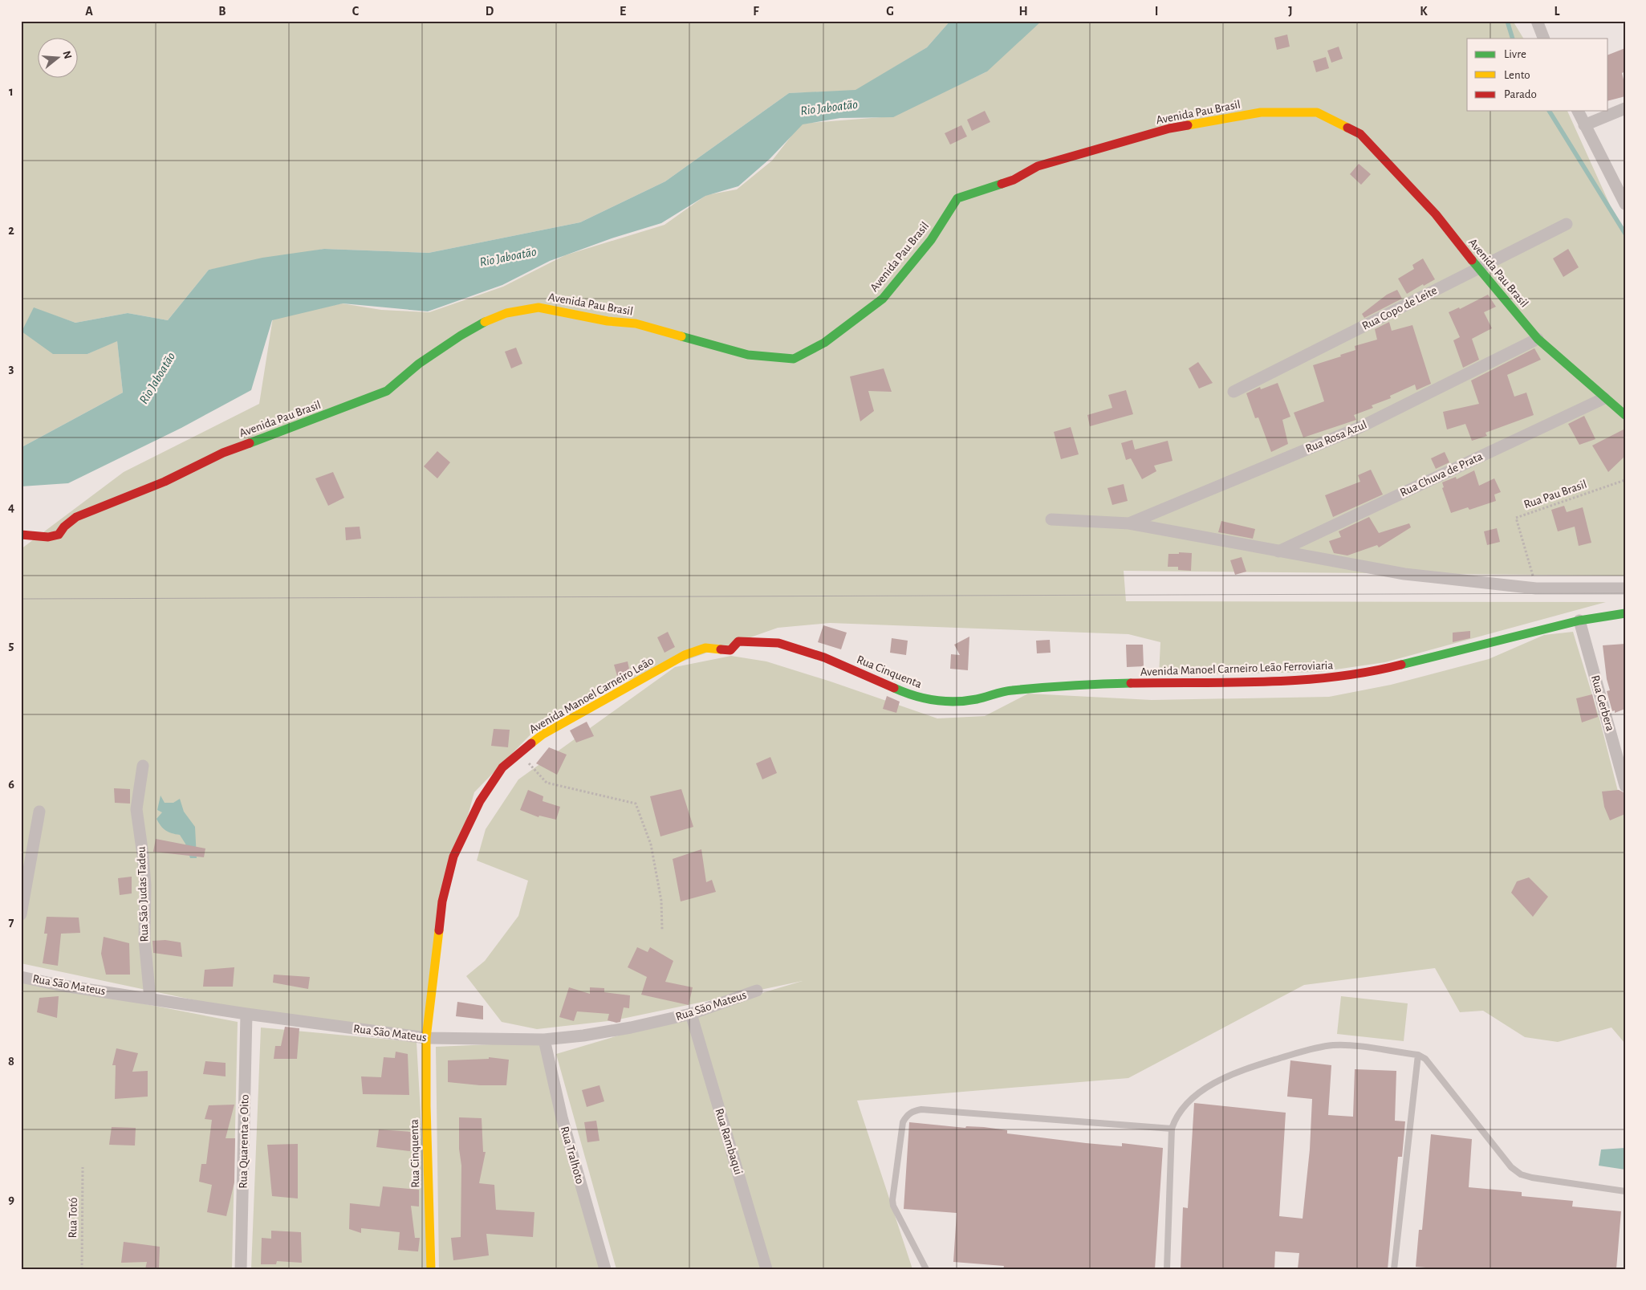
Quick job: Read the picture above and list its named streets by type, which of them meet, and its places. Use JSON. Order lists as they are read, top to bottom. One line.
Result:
{"streets":{"street":["Avenida Pau Brasil","Rua Copo de Leite","Rua Rosa Azul","Rua Chuva de Prata","Avenida Manoel Carneiro Leão Ferroviaria","Rua Cinquenta","Avenida Manoel Carneiro Leão","Rua Gerbera","Rua São Judas Tadeu","Rua São Mateus","Rua Quarenta e Oito","Rua Rambaqui","Rua Tralhoto"],"path":["Rua Pau Brasil","Rua Totó"]},"crossings":[["Avenida Pau Brasil","Rua Copo de Leite"],["Avenida Pau Brasil","Rua Rosa Azul"],["Avenida Pau Brasil","Rua Chuva de Prata"],["Avenida Manoel Carneiro Leão Ferroviaria","Rua Cinquenta"],["Avenida Manoel Carneiro Leão Ferroviaria","Rua Gerbera"],["Rua Cinquenta","Avenida Manoel Carneiro Leão"],["Rua Cinquenta","Rua São Mateus"],["Avenida Manoel Carneiro Leão","Rua São Mateus"],["Rua São Judas Tadeu","Rua São Mateus"],["Rua São Mateus","Rua Quarenta e Oito"],["Rua São Mateus","Rua Rambaqui"],["Rua São Mateus","Rua Tralhoto"]],"water":["Rio Jaboatão"],"legend":["Livre","Lento","Parado"],"north":"right","grid":{"columns":["A","B","C","D","E","F","G","H","I","J","K","L"],"rows":["1","2","3","4","5","6","7","8","9"]}}
